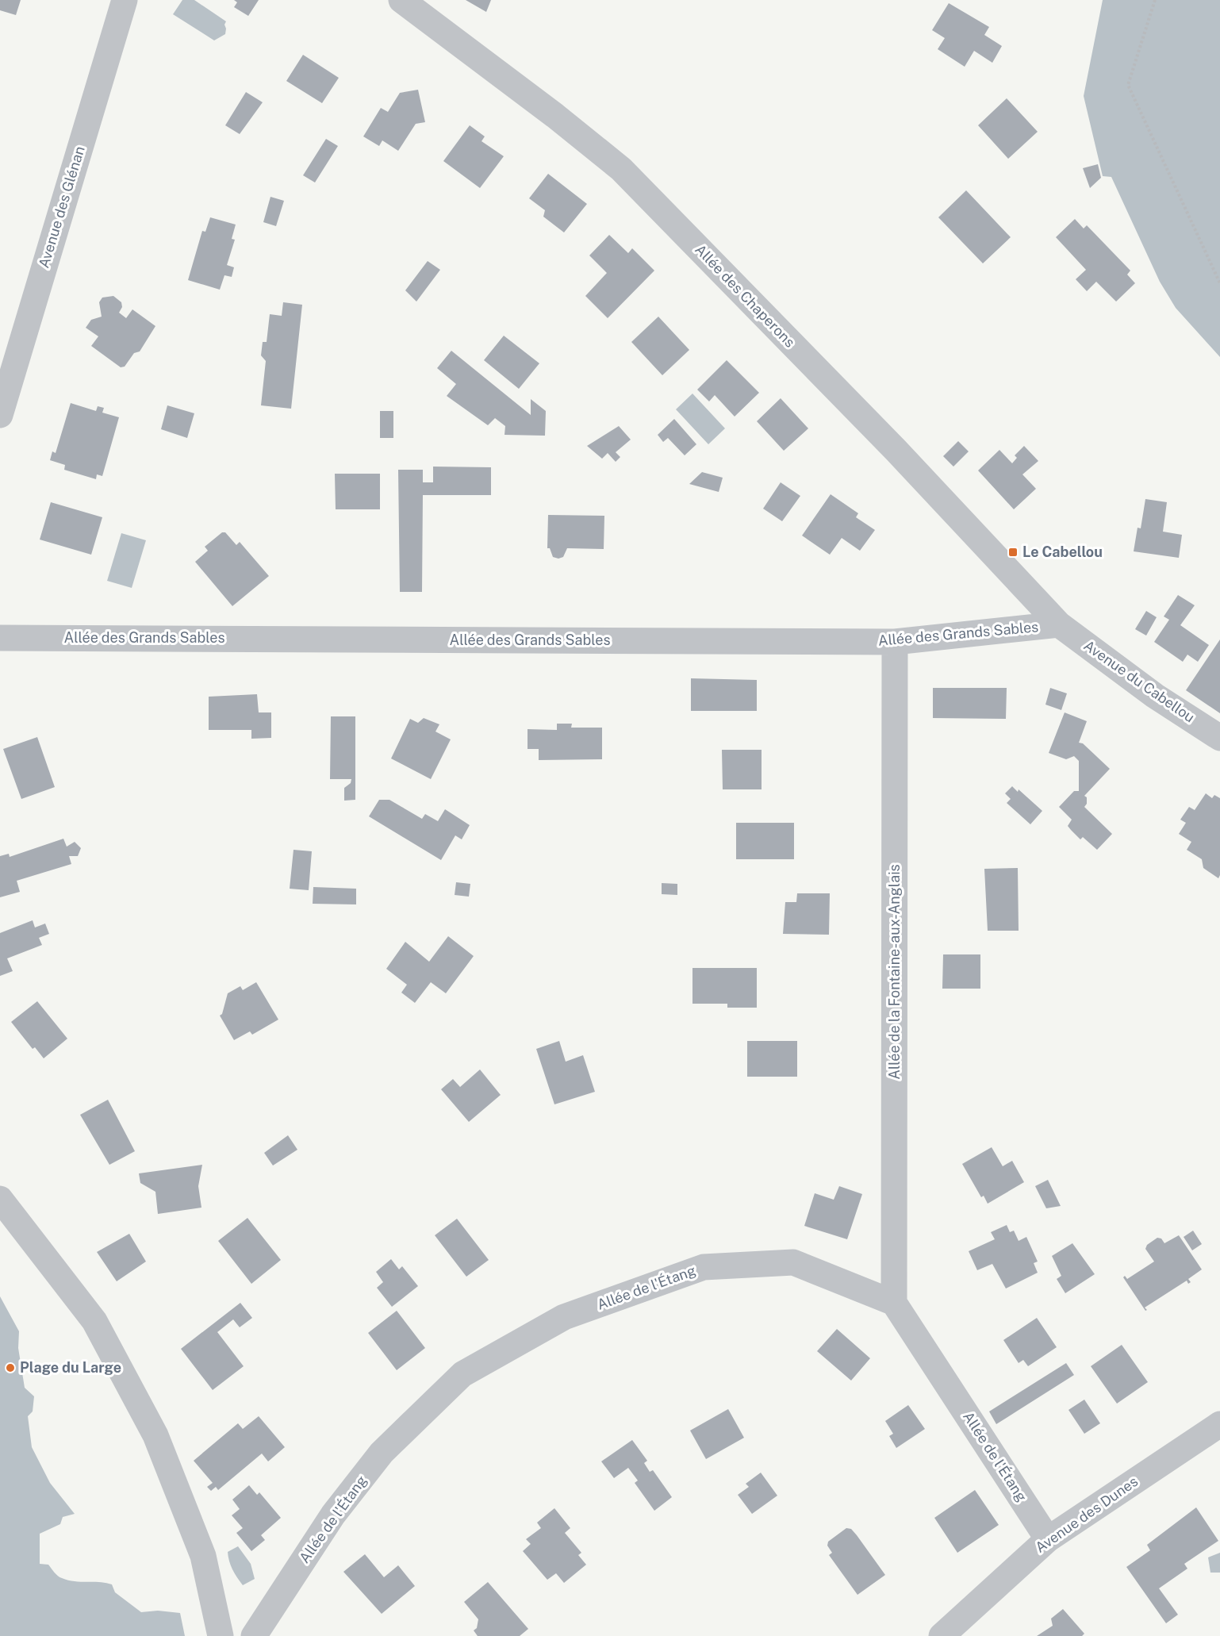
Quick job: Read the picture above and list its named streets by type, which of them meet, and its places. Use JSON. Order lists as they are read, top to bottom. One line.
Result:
{"streets":{"street":["Avenue des Glénan","Allée des Chaperons","Allée des Grands Sables","Avenue du Cabellou","Allée de la Fontaine-aux-Anglais","Allée de l'Étang","Avenue des Dunes"]},"crossings":[["Allée des Chaperons","Allée des Grands Sables"],["Allée des Chaperons","Avenue du Cabellou"],["Allée des Grands Sables","Avenue du Cabellou"],["Allée des Grands Sables","Allée de la Fontaine-aux-Anglais"],["Allée de la Fontaine-aux-Anglais","Allée de l'Étang"],["Allée de l'Étang","Avenue des Dunes"]],"places":{"transit":["Le Cabellou"],"other":["Plage du Large"]}}
